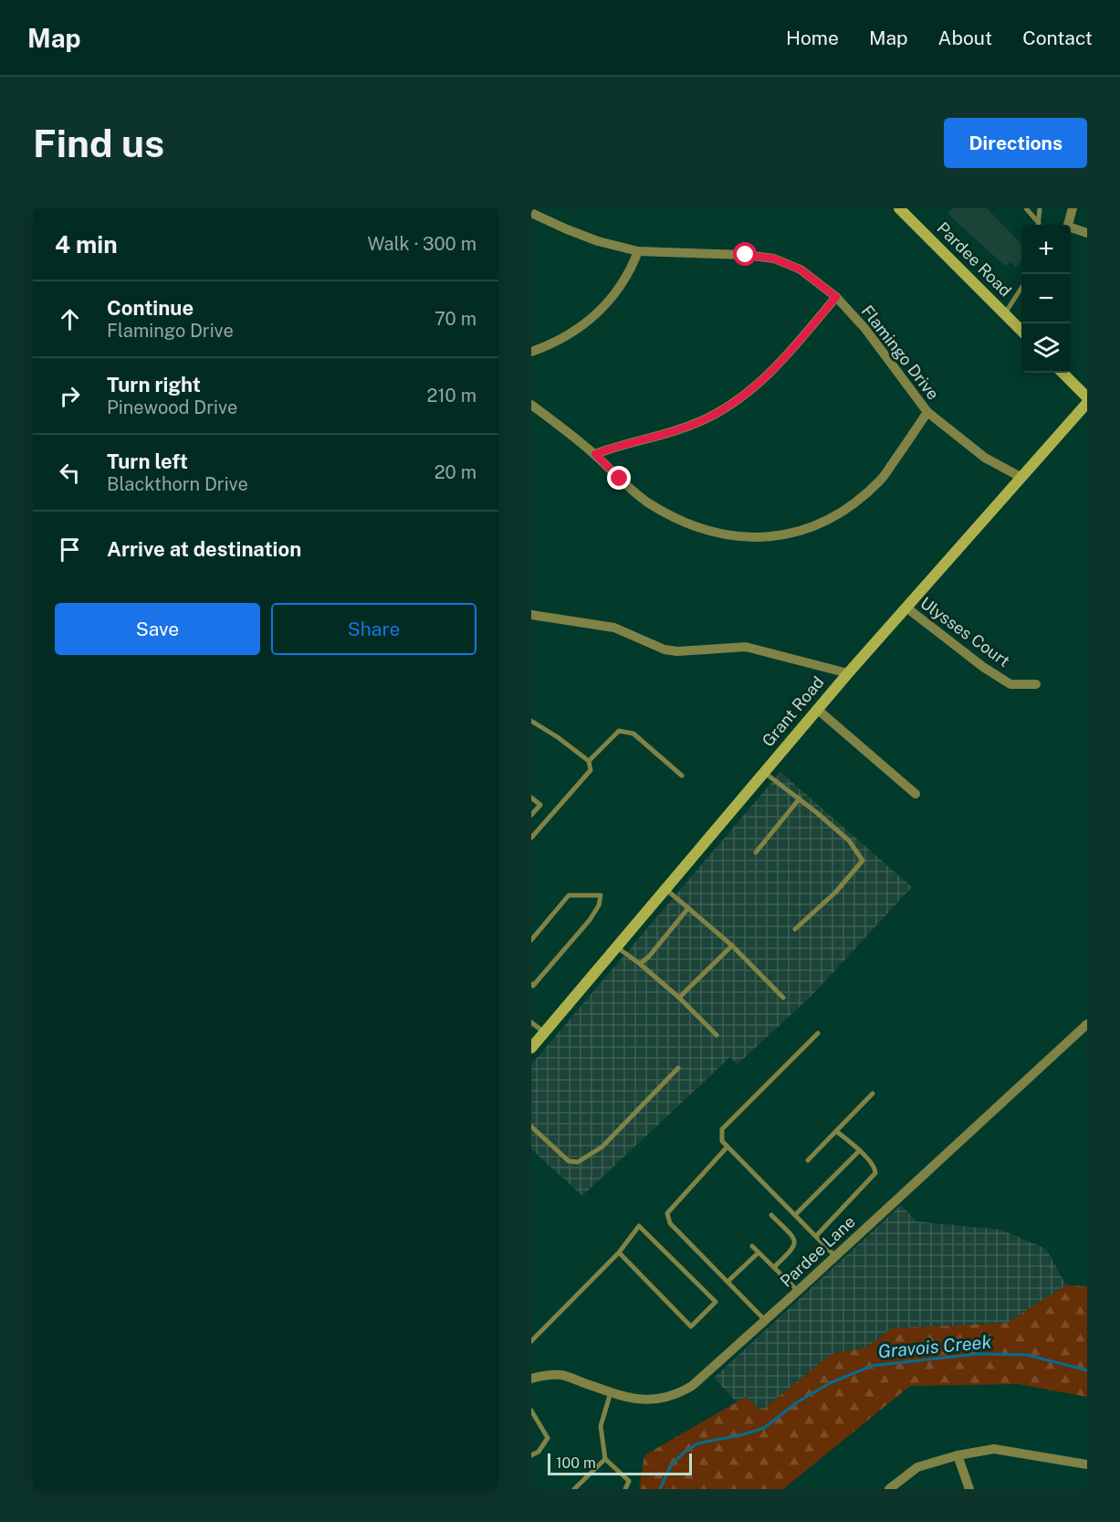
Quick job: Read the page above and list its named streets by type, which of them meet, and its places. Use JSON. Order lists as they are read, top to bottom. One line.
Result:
{"streets":{"street":["Pardee Road","Flamingo Drive","Ulysses Court","Grant Road","Pardee Lane"]},"crossings":[["Flamingo Drive","Grant Road"],["Ulysses Court","Grant Road"]],"water":["Gravois Creek"],"scale_bar":"100 m","page":{"header":"Map","nav":["Home","Map","About","Contact"],"buttons":["Directions",["Save","Share"]],"title":"Find us","heading":["4 min","Walk · 300 m"],"map_buttons":["+","−"],"list":[["Continue","Flamingo Drive","70 m"],["Turn right","Pinewood Drive","210 m"],["Turn left","Blackthorn Drive","20 m"],"Arrive at destination"],"scale":"100 m"}}
